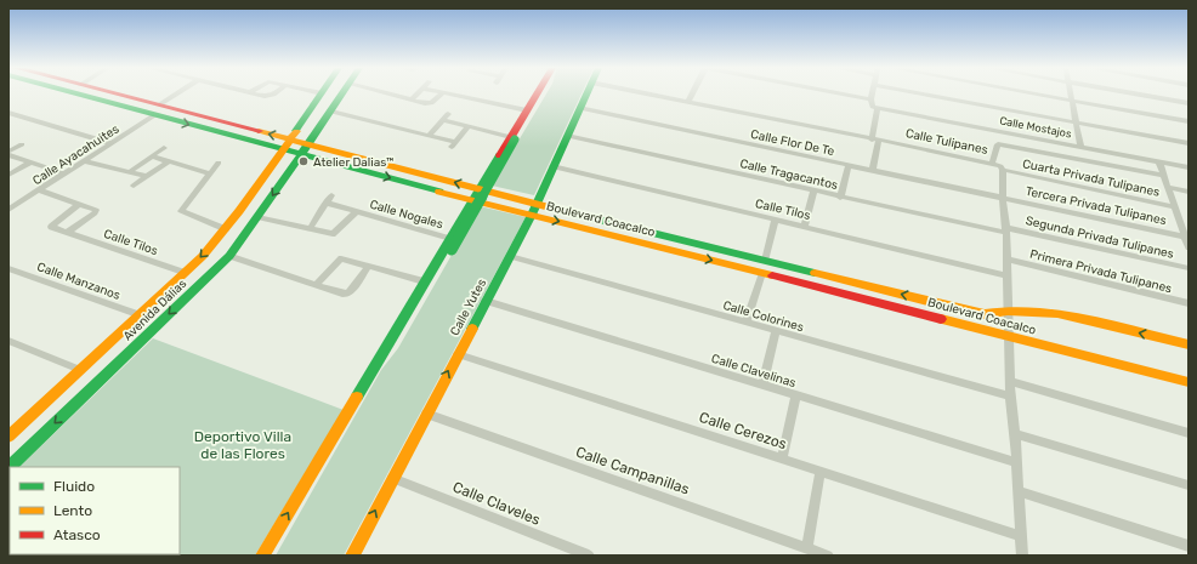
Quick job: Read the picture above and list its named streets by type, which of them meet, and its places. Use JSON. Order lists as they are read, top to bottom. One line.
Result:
{"streets":{"main road":["Boulevard Coacalco","Calle Yutes","Avenida Dálias"],"street":["Calle Mostajos","Calle Tulipanes","Calle Flor De Te","Calle Ayacahuites","Calle Tragacantos","Cuarta Privada Tulipanes","Tercera Privada Tulipanes","Calle Tilos","Calle Nogales","Segunda Privada Tulipanes","Primera Privada Tulipanes","Calle Manzanos","Calle Colorines","Calle Clavelinas","Calle Cerezos","Calle Campanillas","Calle Claveles"]},"crossings":[["Calle Tulipanes","Cuarta Privada Tulipanes"],["Calle Flor De Te","Tercera Privada Tulipanes"],["Calle Flor De Te","Calle Yutes"],["Calle Ayacahuites","Calle Tilos"],["Calle Ayacahuites","Boulevard Coacalco"],["Calle Tragacantos","Segunda Privada Tulipanes"],["Calle Tragacantos","Calle Yutes"],["Calle Tilos","Calle Yutes"],["Calle Tilos","Avenida Dálias"],["Calle Nogales","Avenida Dálias"],["Boulevard Coacalco","Calle Yutes"],["Boulevard Coacalco","Avenida Dálias"],["Calle Manzanos","Avenida Dálias"],["Calle Yutes","Calle Colorines"],["Calle Yutes","Calle Clavelinas"],["Calle Yutes","Calle Cerezos"],["Calle Yutes","Calle Campanillas"],["Calle Yutes","Calle Claveles"]],"parks":["Deportivo Villa de las Flores"],"places":["Atelier Dalias™"],"legend":["Fluido","Lento","Atasco"]}
